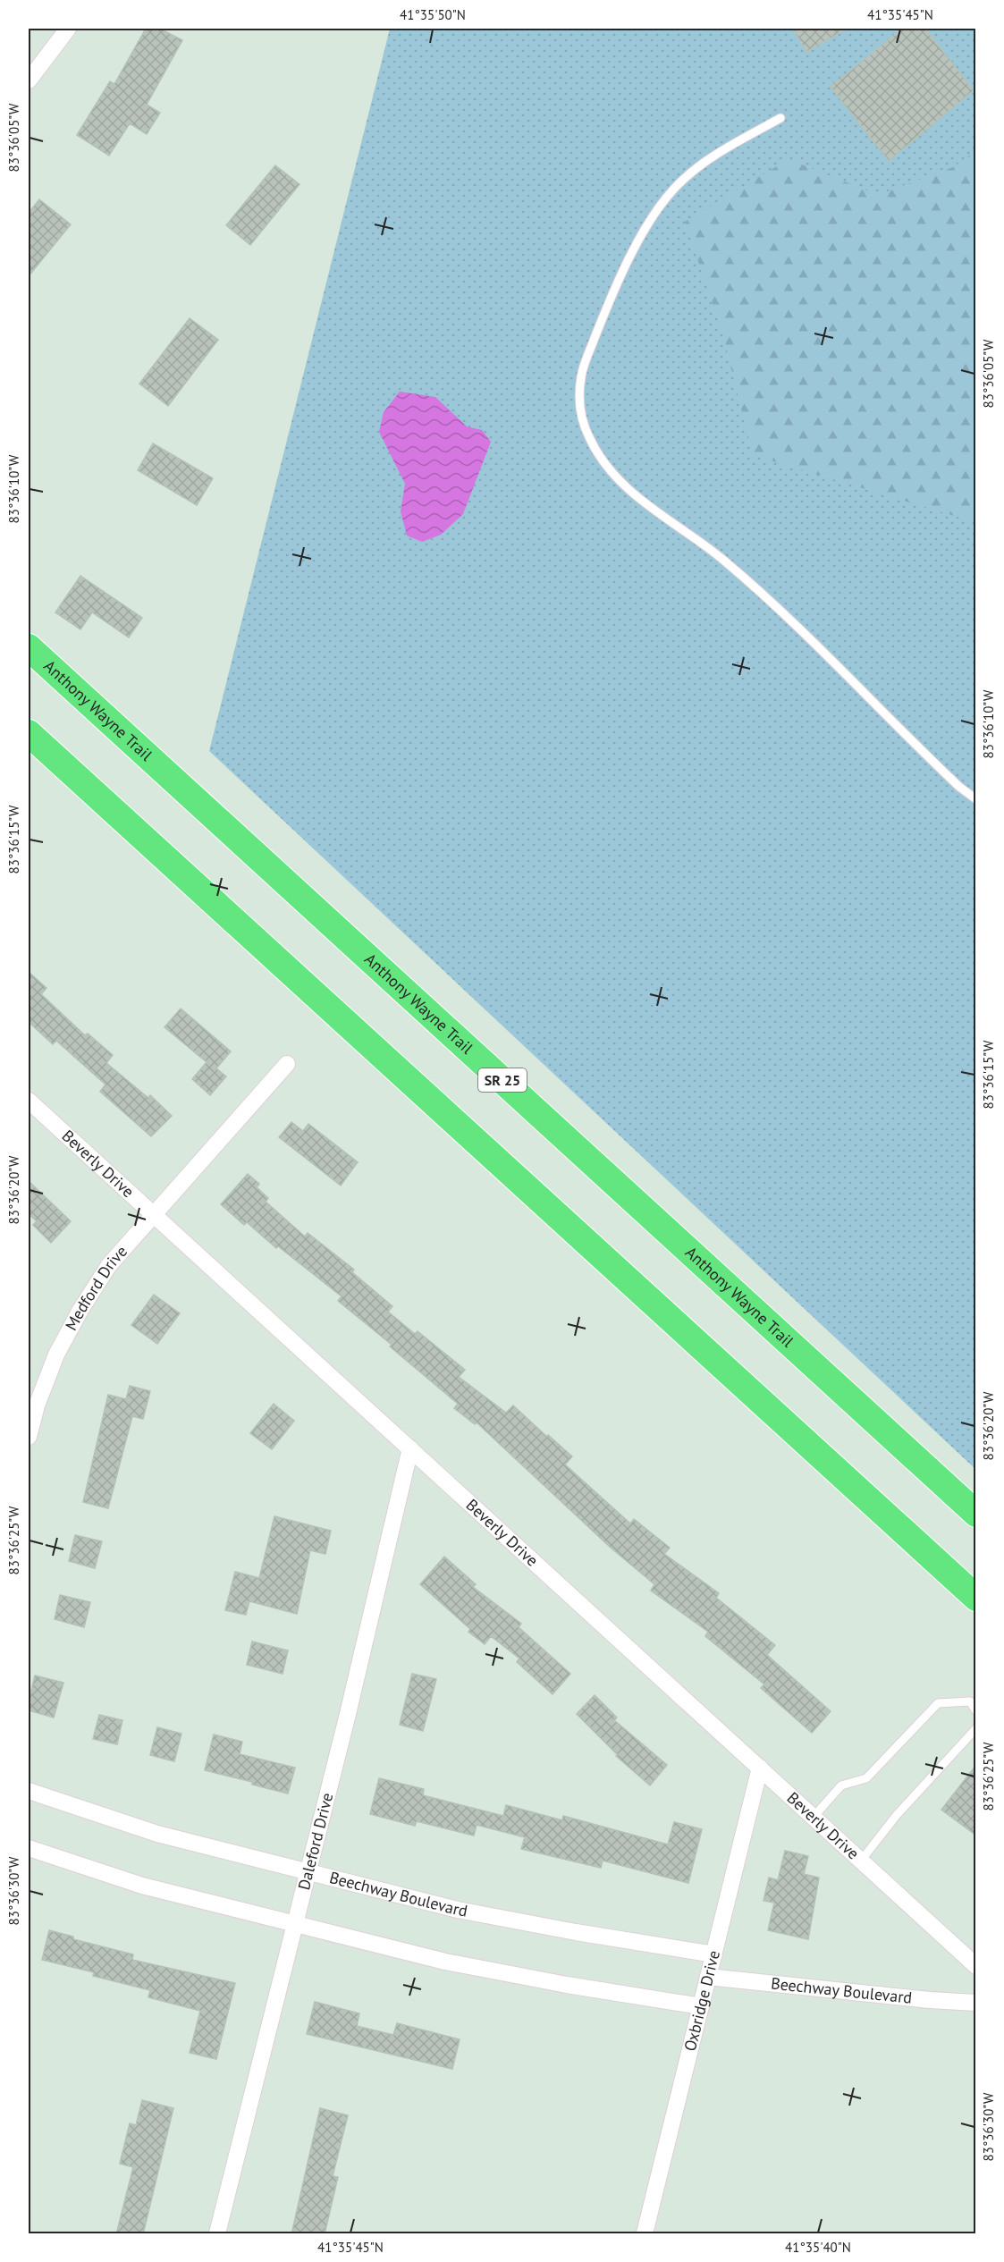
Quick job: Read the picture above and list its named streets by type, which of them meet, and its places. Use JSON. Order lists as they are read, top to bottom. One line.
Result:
{"streets":{"highway":["Anthony Wayne Trail","SR 25"],"street":["Beverly Drive","Medford Drive","Daleford Drive","Beechway Boulevard","Oxbridge Drive"]},"crossings":[["Beverly Drive","Medford Drive"],["Beverly Drive","Daleford Drive"],["Beverly Drive","Oxbridge Drive"],["Daleford Drive","Beechway Boulevard"],["Beechway Boulevard","Oxbridge Drive"]],"coordinates":["41°35'50\"N","41°35'45\"N","83°36'05\"W","83°36'10\"W","83°36'15\"W","83°36'20\"W","83°36'25\"W","83°36'30\"W","41°35'40\"N"]}
